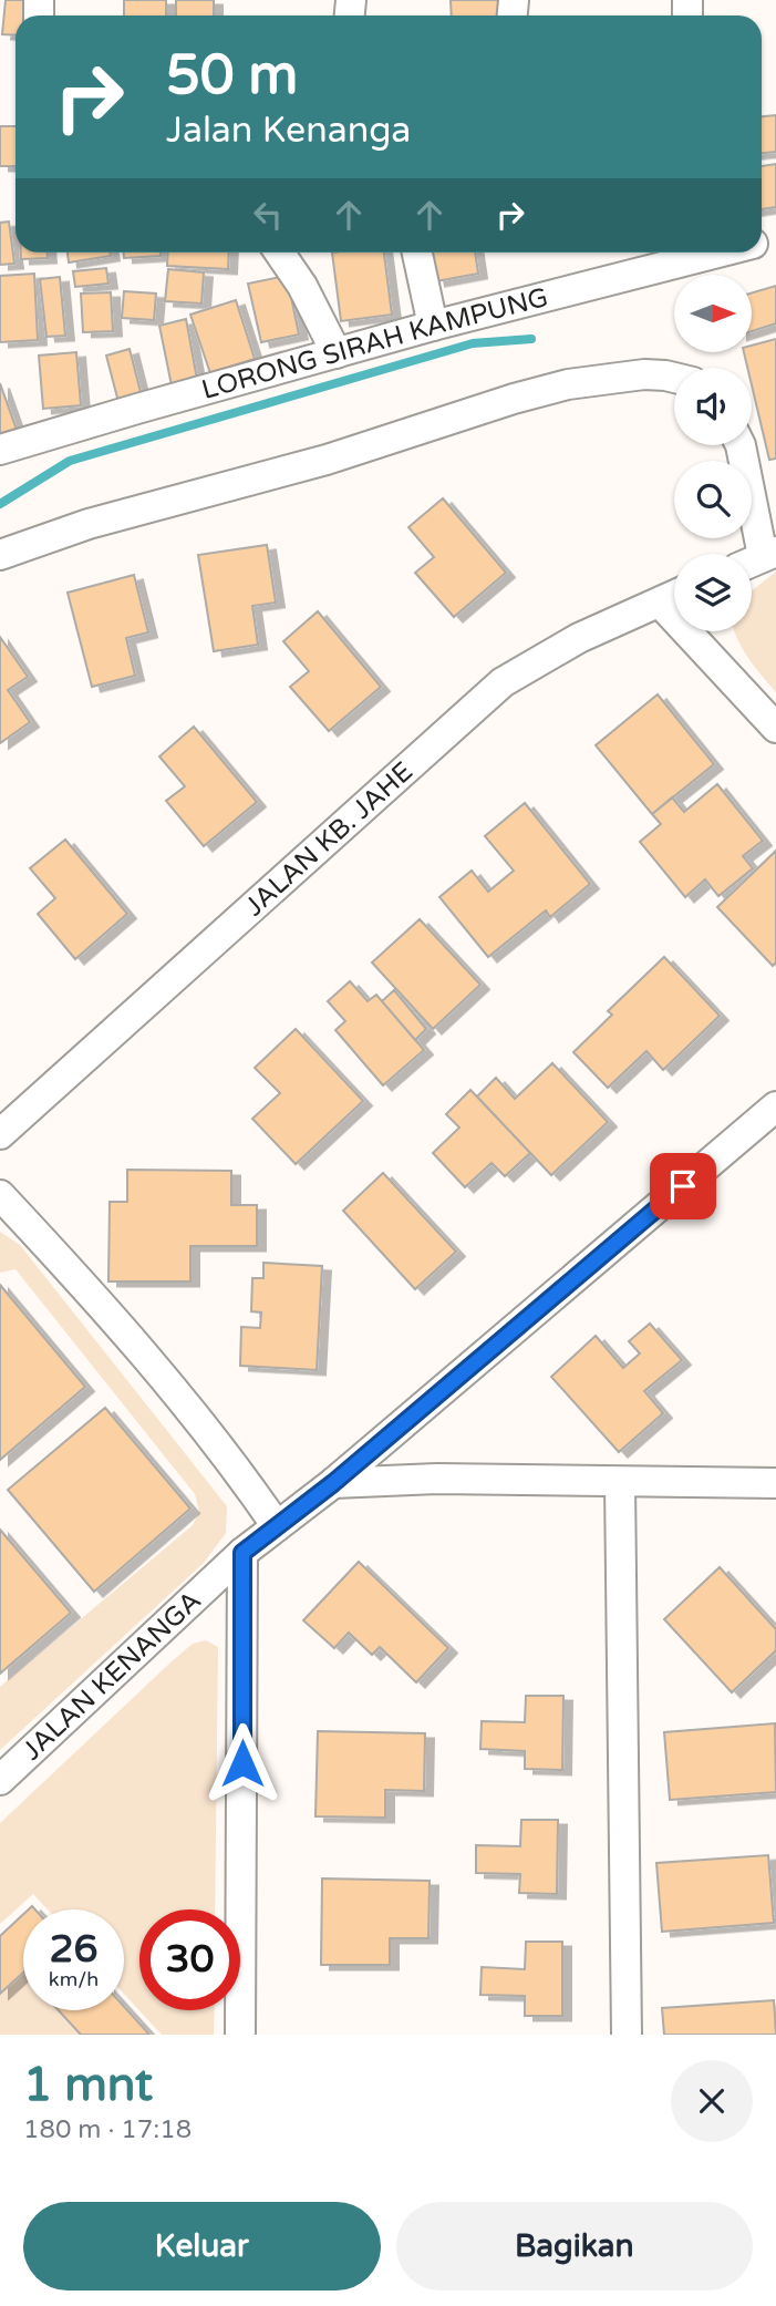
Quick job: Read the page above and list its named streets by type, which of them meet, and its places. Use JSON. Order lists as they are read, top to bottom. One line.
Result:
{"streets":{"street":["LORONG SIRAH KAMPUNG","JALAN KB. JAHE","JALAN KENANGA"]},"north":"right","page":{"turn":["50 m","Jalan Kenanga"],"speed":"26 km/h","limit":"30","heading":["1 mnt","180 m · 17:18"],"buttons":["Keluar","Bagikan"]}}
